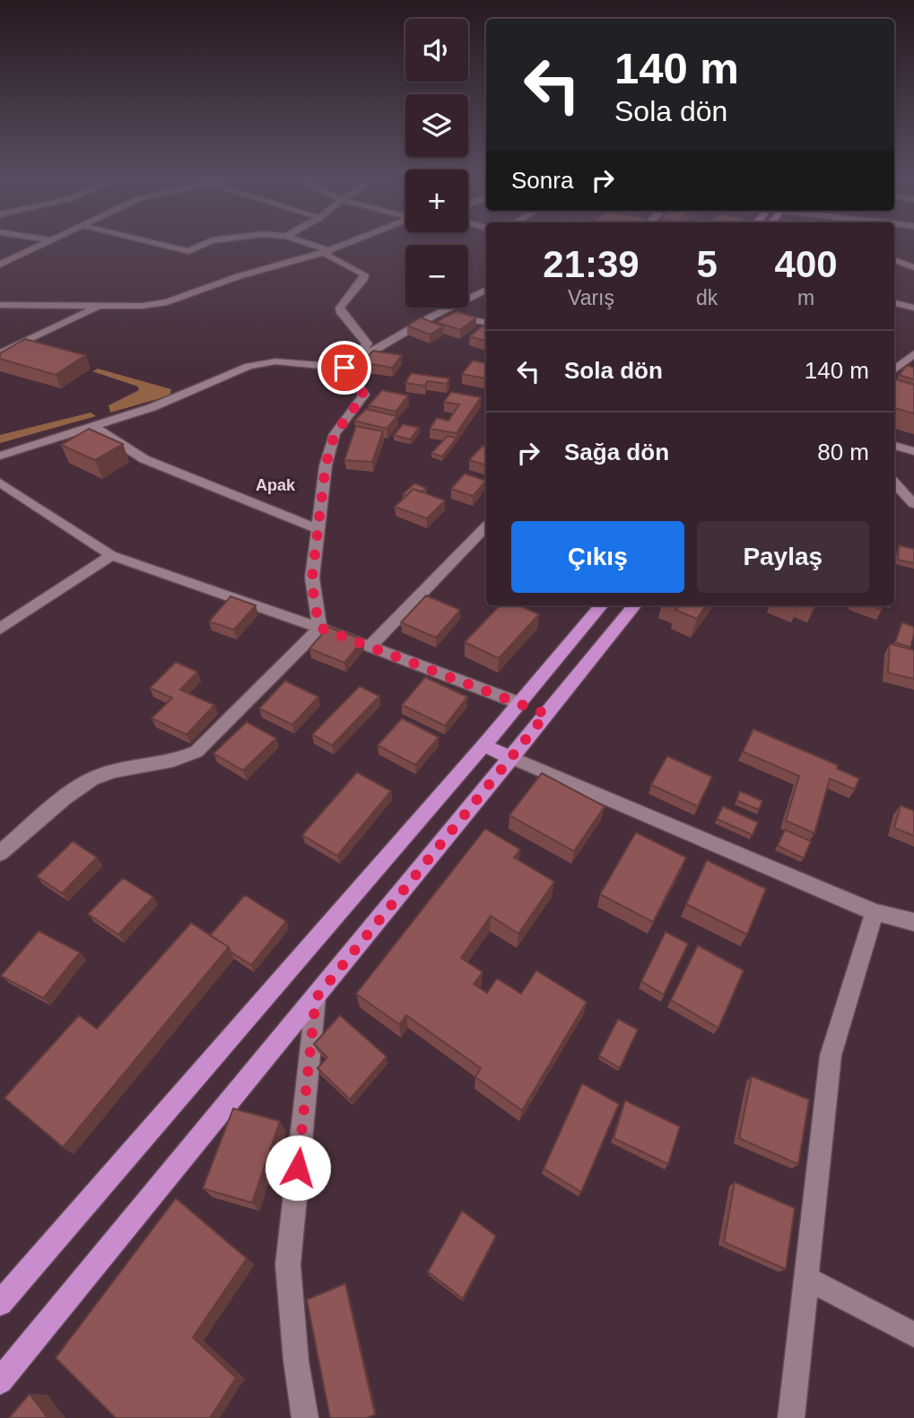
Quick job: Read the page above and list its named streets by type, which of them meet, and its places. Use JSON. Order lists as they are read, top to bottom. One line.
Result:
{"districts":["Apak"],"page":{"map_buttons":["+","−"],"turn":["140 m","Sola dön"],"then":"Sonra","eta":["21:39","Varış","5","dk","400","m"],"list":[{"name":"Sola dön","value":"140 m"},{"name":"Sağa dön","value":"80 m"}],"buttons":["Çıkış","Paylaş"]}}
